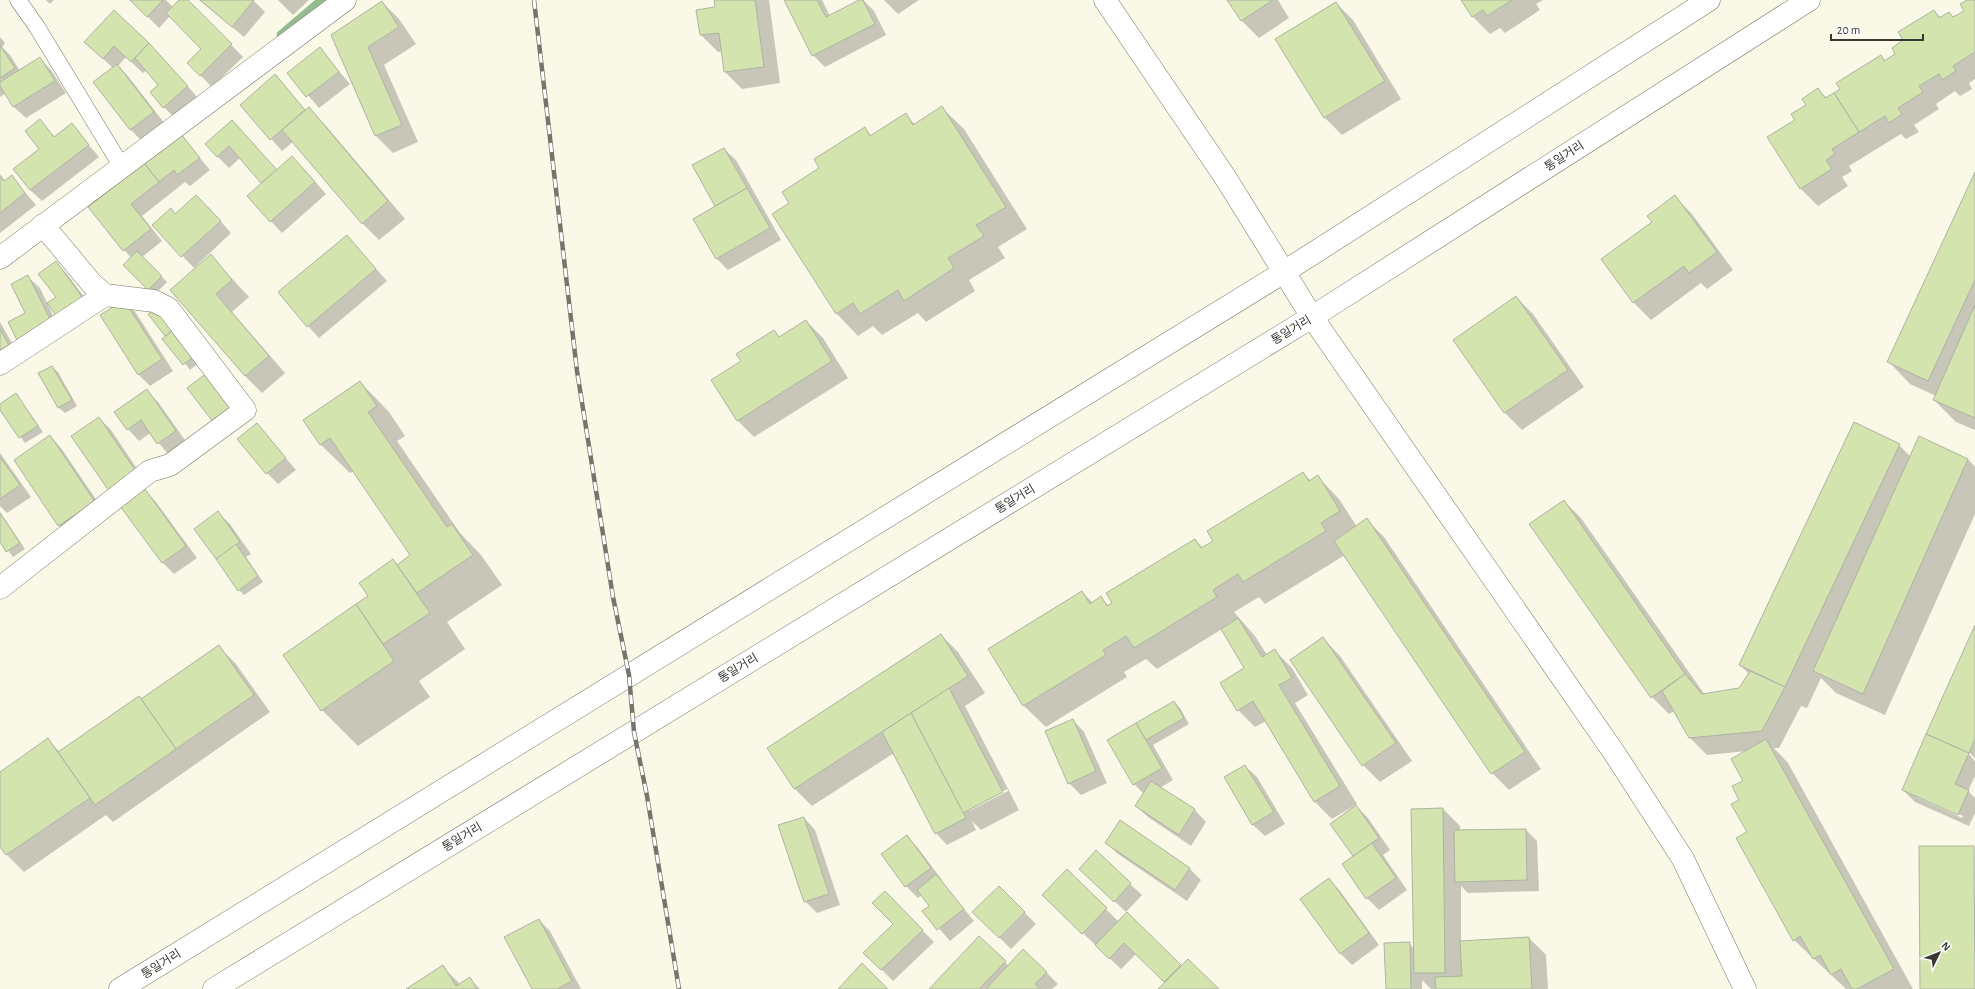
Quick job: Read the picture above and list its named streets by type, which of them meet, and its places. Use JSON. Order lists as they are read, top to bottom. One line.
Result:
{"streets":{"main road":["통일거리"]},"scale_bar":"20 m","north":"top right"}
